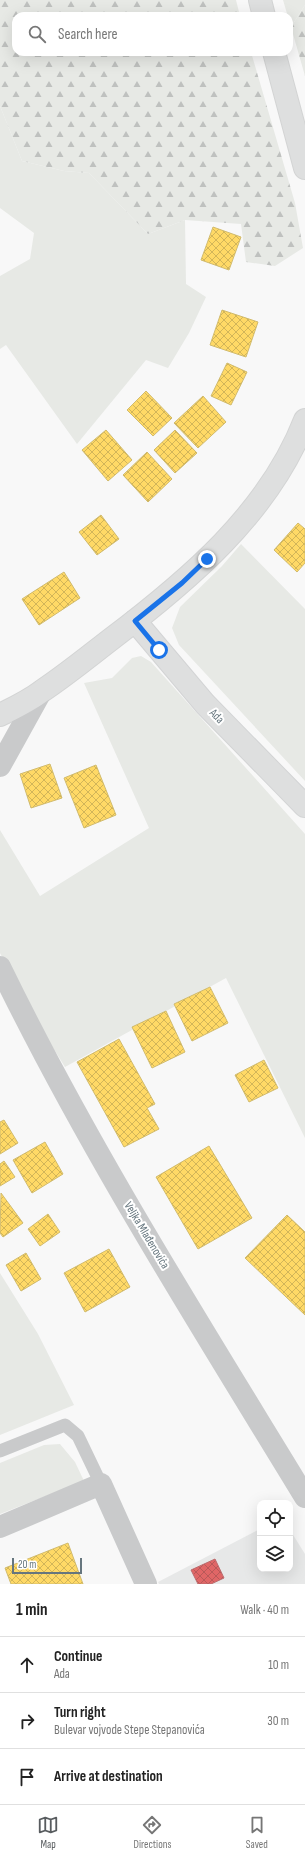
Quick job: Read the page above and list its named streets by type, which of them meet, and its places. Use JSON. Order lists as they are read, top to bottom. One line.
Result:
{"streets":{"main road":["Ada"],"street":["Veljka Mlađenovića"]},"scale_bar":"20 m","page":{"search":"Search here","scale":"20 m","heading":["1 min","Walk · 40 m"],"list":[["Continue","Ada","10 m"],["Turn right","Bulevar vojvode Stepe Stepanovića","30 m"],"Arrive at destination"],"nav":["Map","Directions","Saved"]}}
